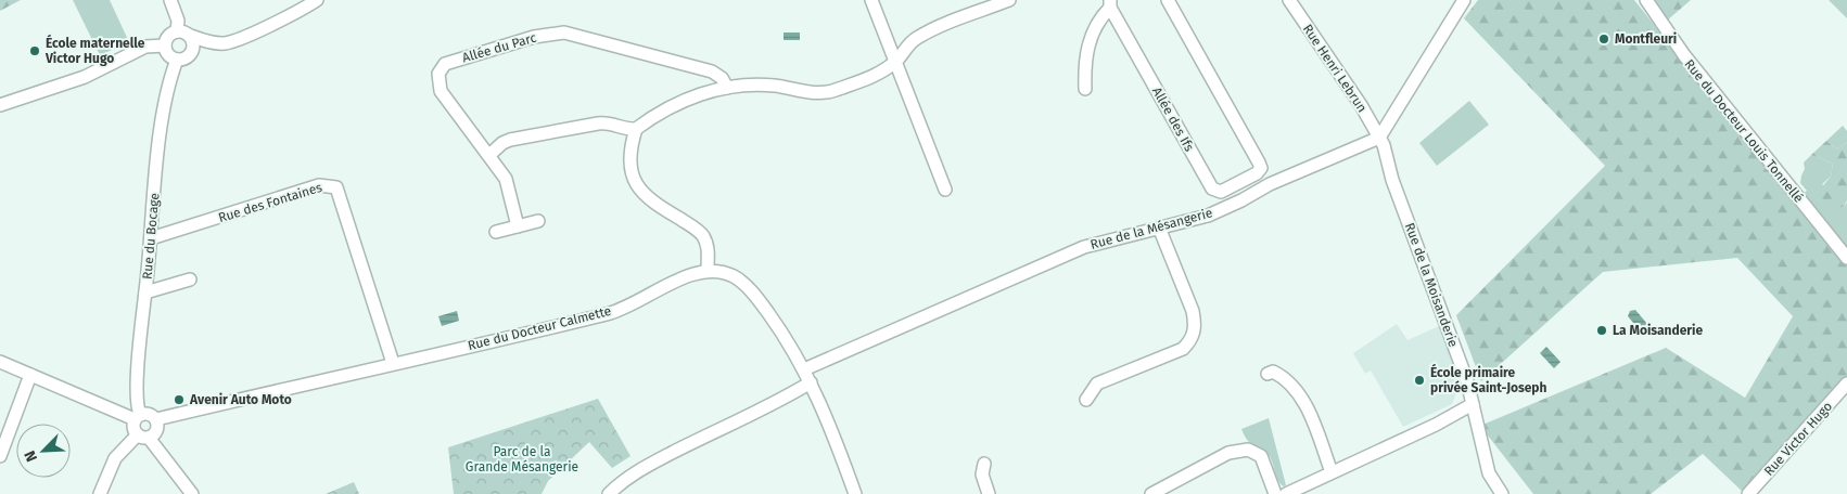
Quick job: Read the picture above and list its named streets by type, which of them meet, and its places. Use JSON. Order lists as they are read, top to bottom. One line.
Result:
{"streets":{"street":["Allée du Parc","Rue Henri Lebrun","Allée des Ifs","Rue du Docteur Louis Tonnellé","Rue des Fontaines","Rue de la Mésangerie","Rue du Bocage","Rue de la Moisanderie","Rue du Docteur Calmette","Rue Victor Hugo"]},"crossings":[["Rue Henri Lebrun","Rue de la Mésangerie"],["Rue Henri Lebrun","Rue de la Moisanderie"],["Rue des Fontaines","Rue du Bocage"],["Rue des Fontaines","Rue du Docteur Calmette"],["Rue de la Mésangerie","Rue de la Moisanderie"],["Rue du Bocage","Rue du Docteur Calmette"]],"parks":["Parc de la Grande Mésangerie"],"places":["Montfleuri","École maternelle Victor Hugo","La Moisanderie","École primaire privée Saint-Joseph","Avenir Auto Moto"],"north":"bottom left"}
